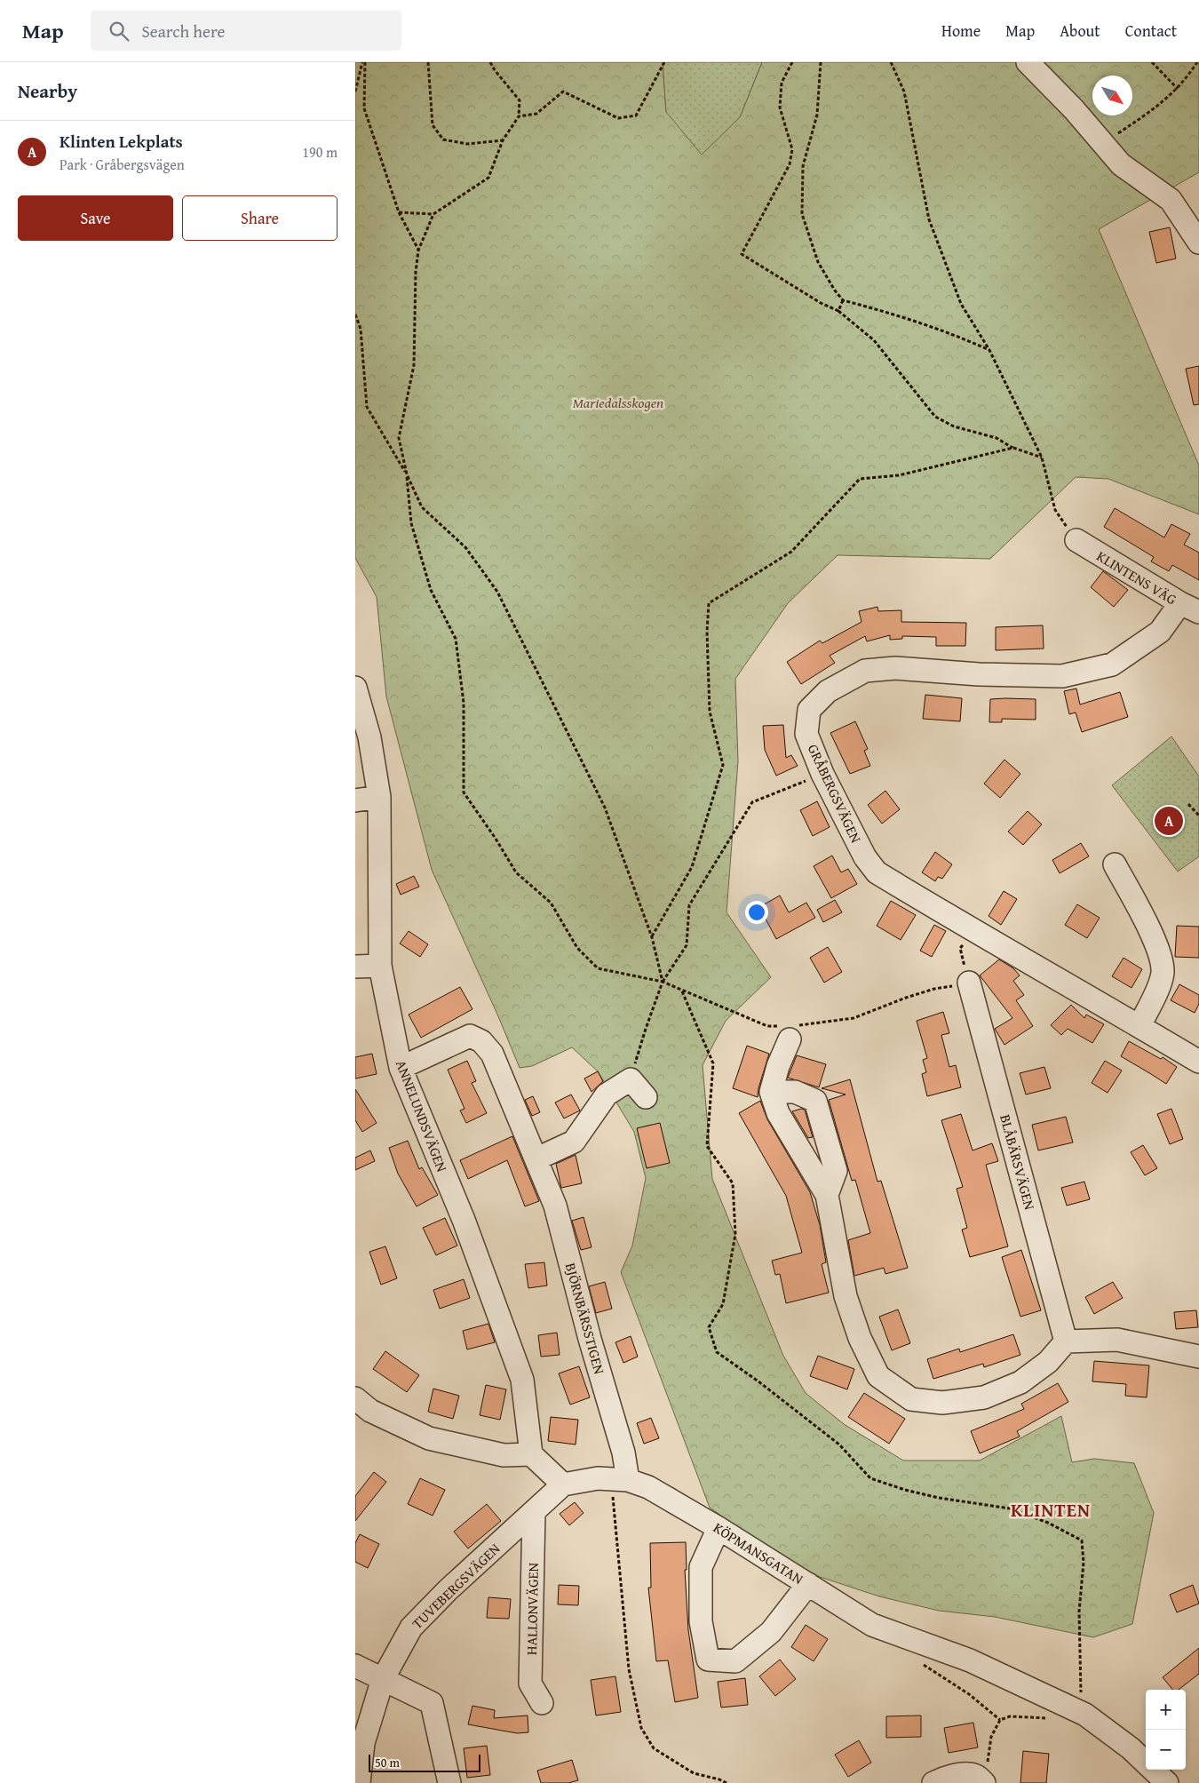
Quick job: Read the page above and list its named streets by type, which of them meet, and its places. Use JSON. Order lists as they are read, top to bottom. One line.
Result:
{"streets":{"street":["KLINTENS VÄG","GRÅBERGSVÄGEN","ANNELUNDSVÄGEN","BLÅBÄRSVÄGEN","BJÖRNBÄRSSTIGEN","KÖPMANSGATAN","TUVEBERGSVÄGEN","HALLONVÄGEN"]},"crossings":[["KLINTENS VÄG","GRÅBERGSVÄGEN"],["ANNELUNDSVÄGEN","BJÖRNBÄRSSTIGEN"],["BJÖRNBÄRSSTIGEN","KÖPMANSGATAN"],["KÖPMANSGATAN","TUVEBERGSVÄGEN"],["TUVEBERGSVÄGEN","HALLONVÄGEN"]],"districts":["KLINTEN"],"parks":["Mariedalsskogen"],"scale_bar":"50 m","north":"bottom right","page":{"header":"Map","search":"Search here","nav":["Home","Map","About","Contact"],"heading":"Nearby","list":[{"mark":"A","name":"Klinten Lekplats","note":"Park · Gråbergsvägen","value":"190 m"}],"buttons":["Save","Share"],"pins":"A","map_buttons":["+","−"],"scale":"50 m"}}
